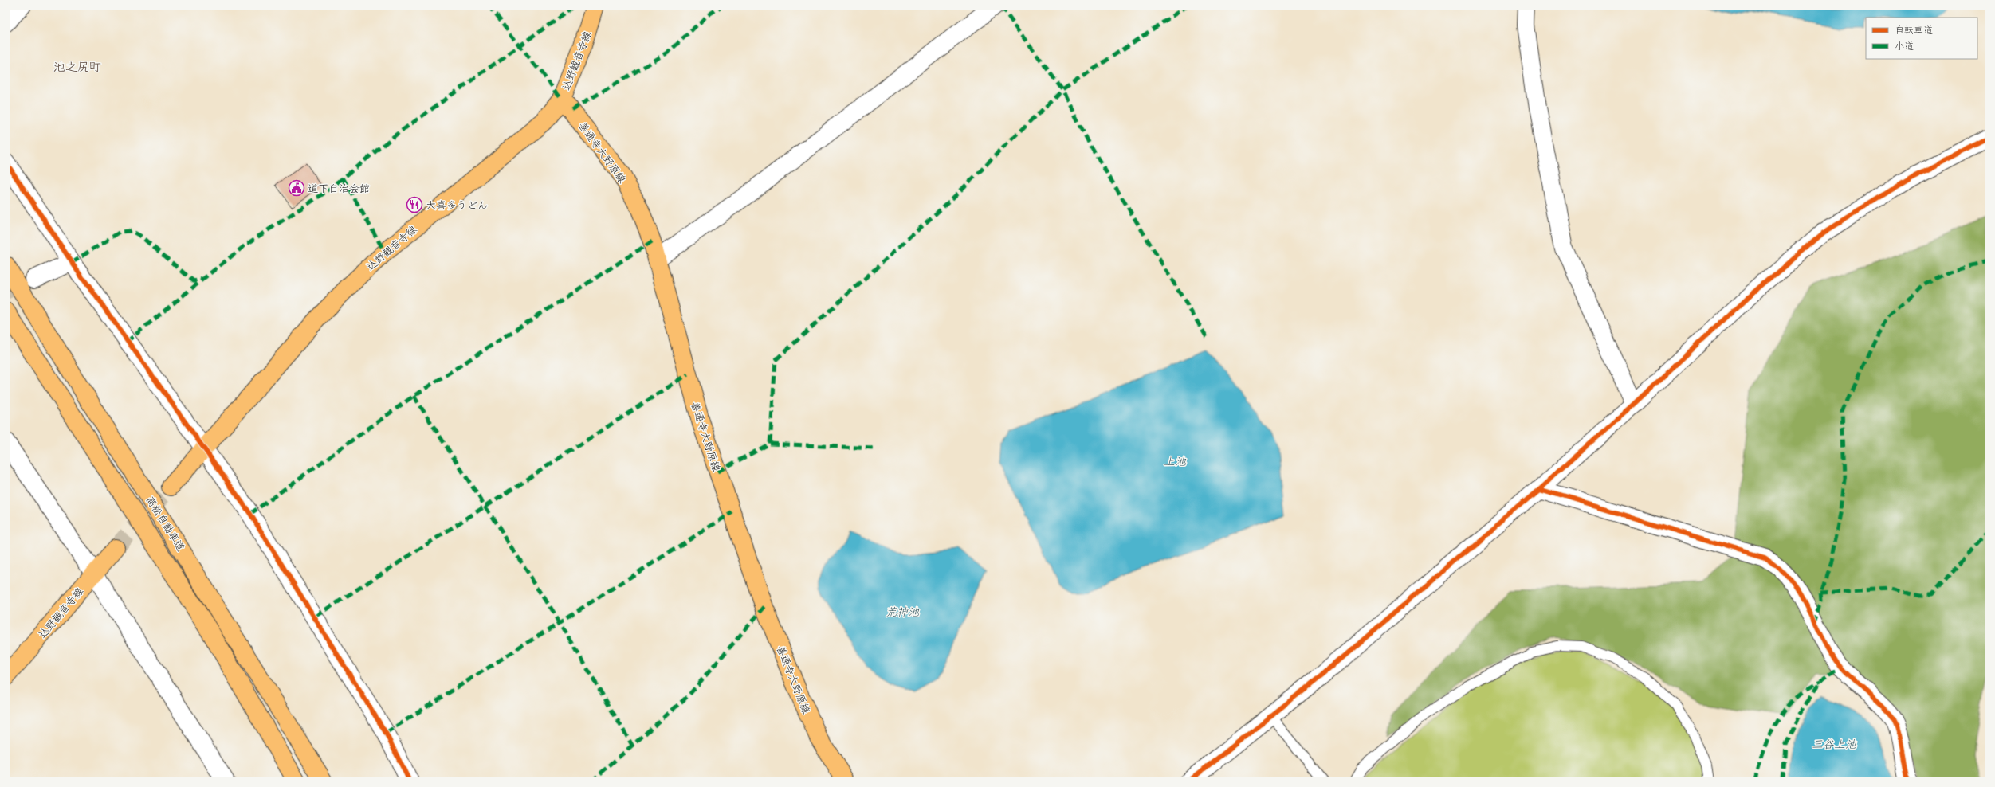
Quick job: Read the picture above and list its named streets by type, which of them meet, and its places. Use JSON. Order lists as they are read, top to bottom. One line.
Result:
{"streets":{"main road":["込野観音寺線","善通寺大野原線","高松自動車道"]},"crossings":[["込野観音寺線","善通寺大野原線"]],"districts":["池之尻町"],"water":["上池","荒神池","三谷上池"],"places":{"public building":["道下自治会館"],"restaurant":["大喜多うどん"]},"legend":["自転車道","小道"]}
